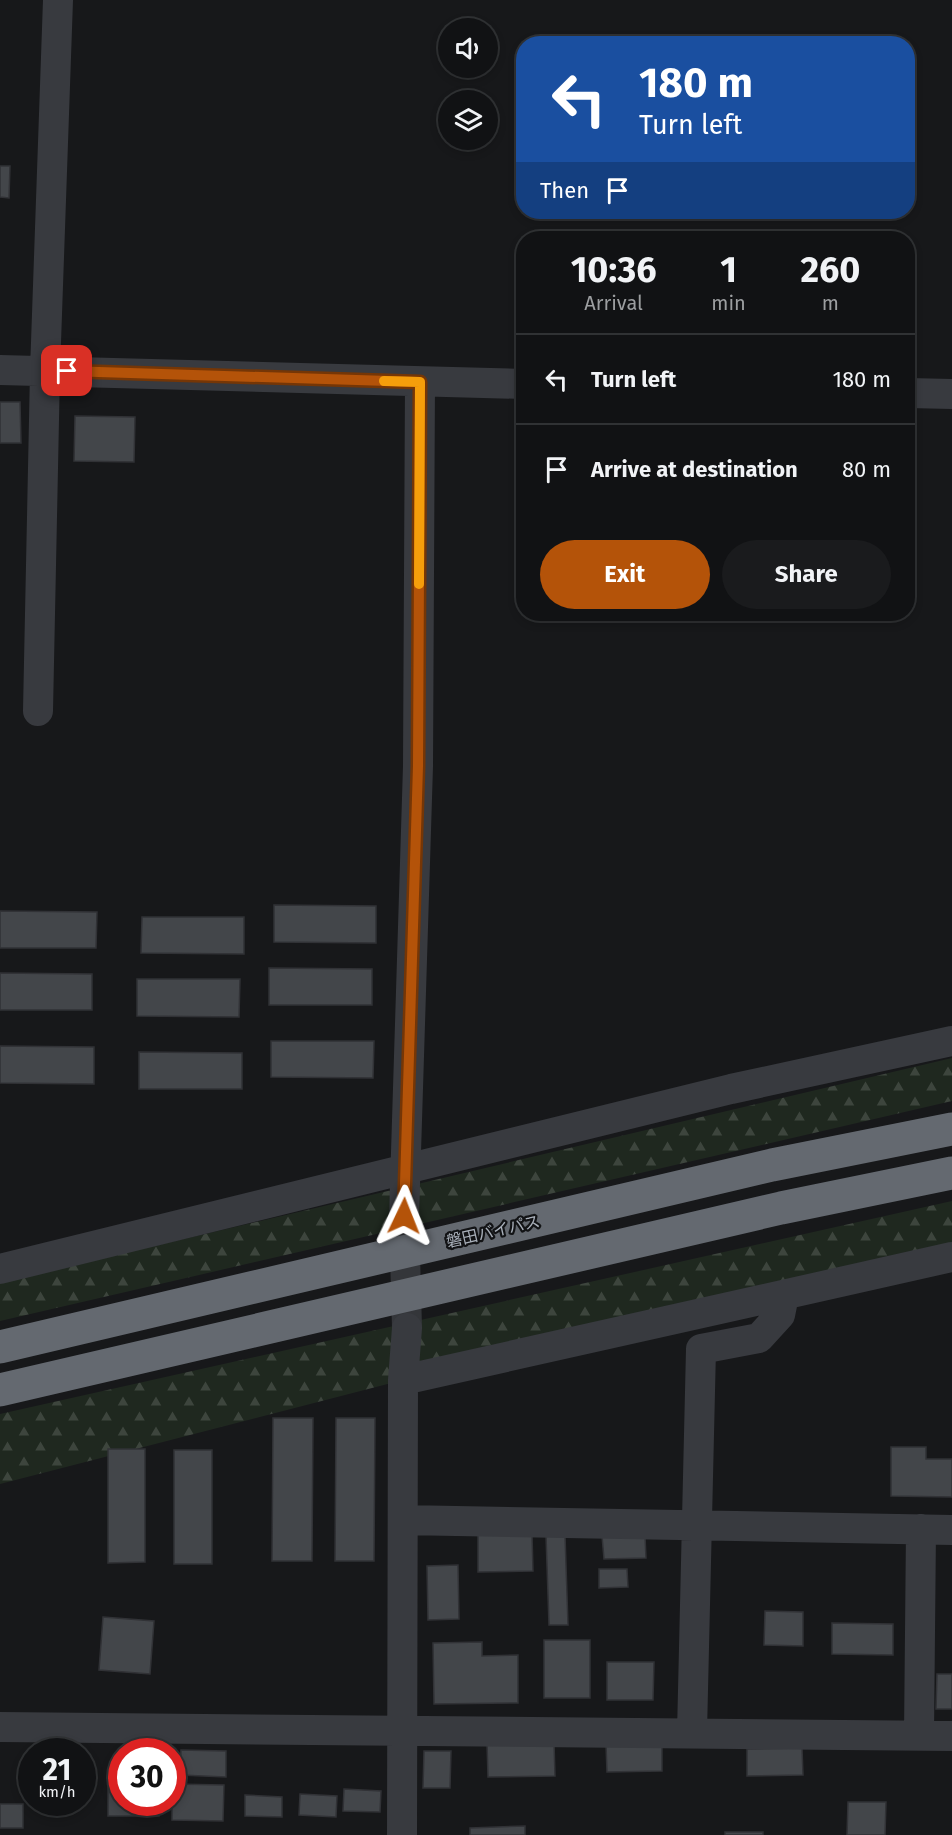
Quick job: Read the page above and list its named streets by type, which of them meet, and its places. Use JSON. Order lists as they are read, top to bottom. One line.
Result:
{"streets":{"highway":["磐田バイパス"]},"page":{"turn":["180 m","Turn left"],"then":"Then","eta":["10:36","Arrival","1","min","260","m"],"list":[{"name":"Turn left","value":"180 m"},{"name":"Arrive at destination","value":"80 m"}],"buttons":["Exit","Share"],"speed":"21 km/h","limit":"30"}}
